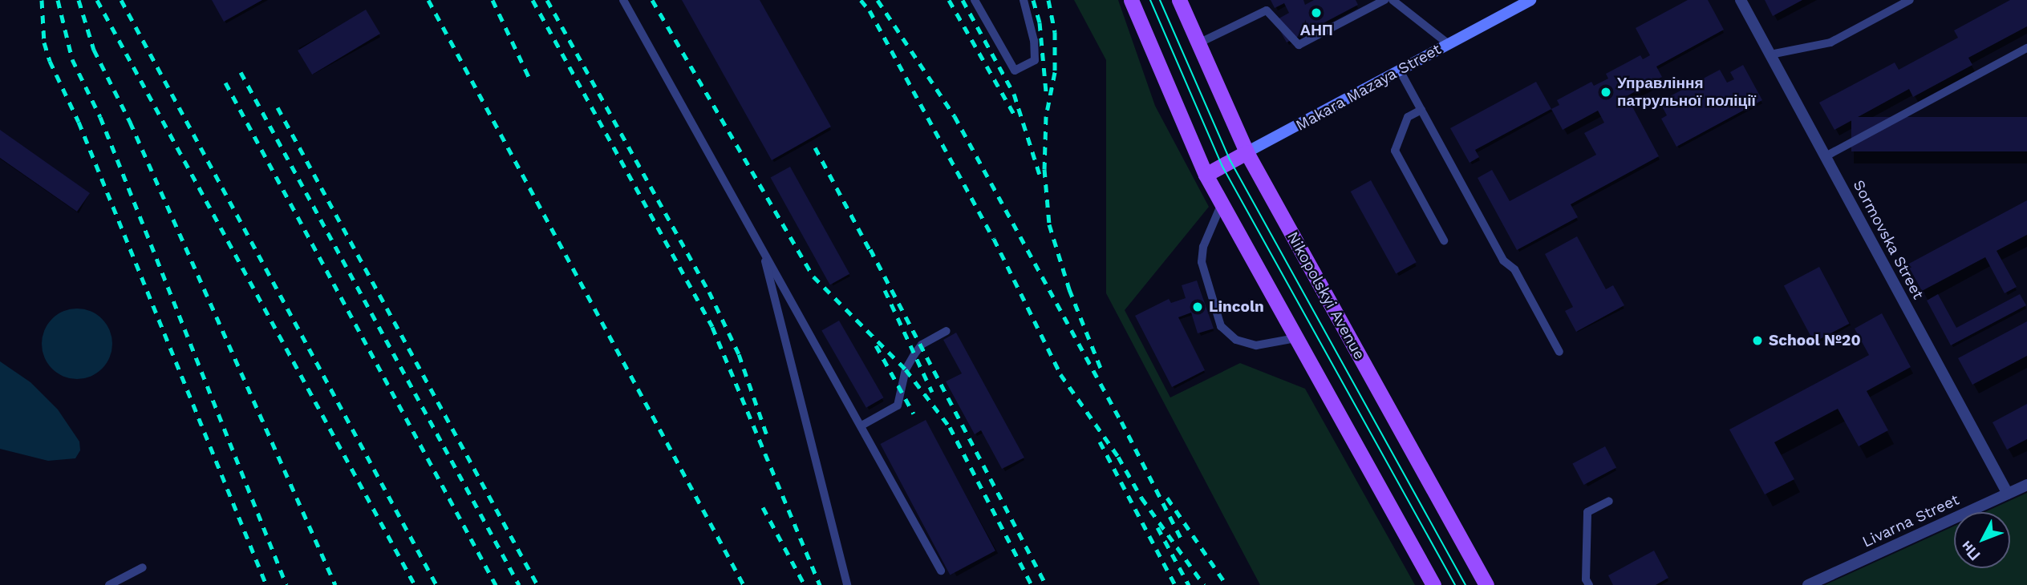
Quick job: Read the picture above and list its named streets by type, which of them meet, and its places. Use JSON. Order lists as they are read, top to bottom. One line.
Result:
{"streets":{"main road":["Makara Mazaya Street","Nikopolskyi Avenue"],"street":["Sormovska Street","Livarna Street"]},"crossings":[["Makara Mazaya Street","Nikopolskyi Avenue"],["Sormovska Street","Livarna Street"]],"places":["АНП","Управління патрульної поліції","Lincoln","School №20"],"north":"bottom left"}
